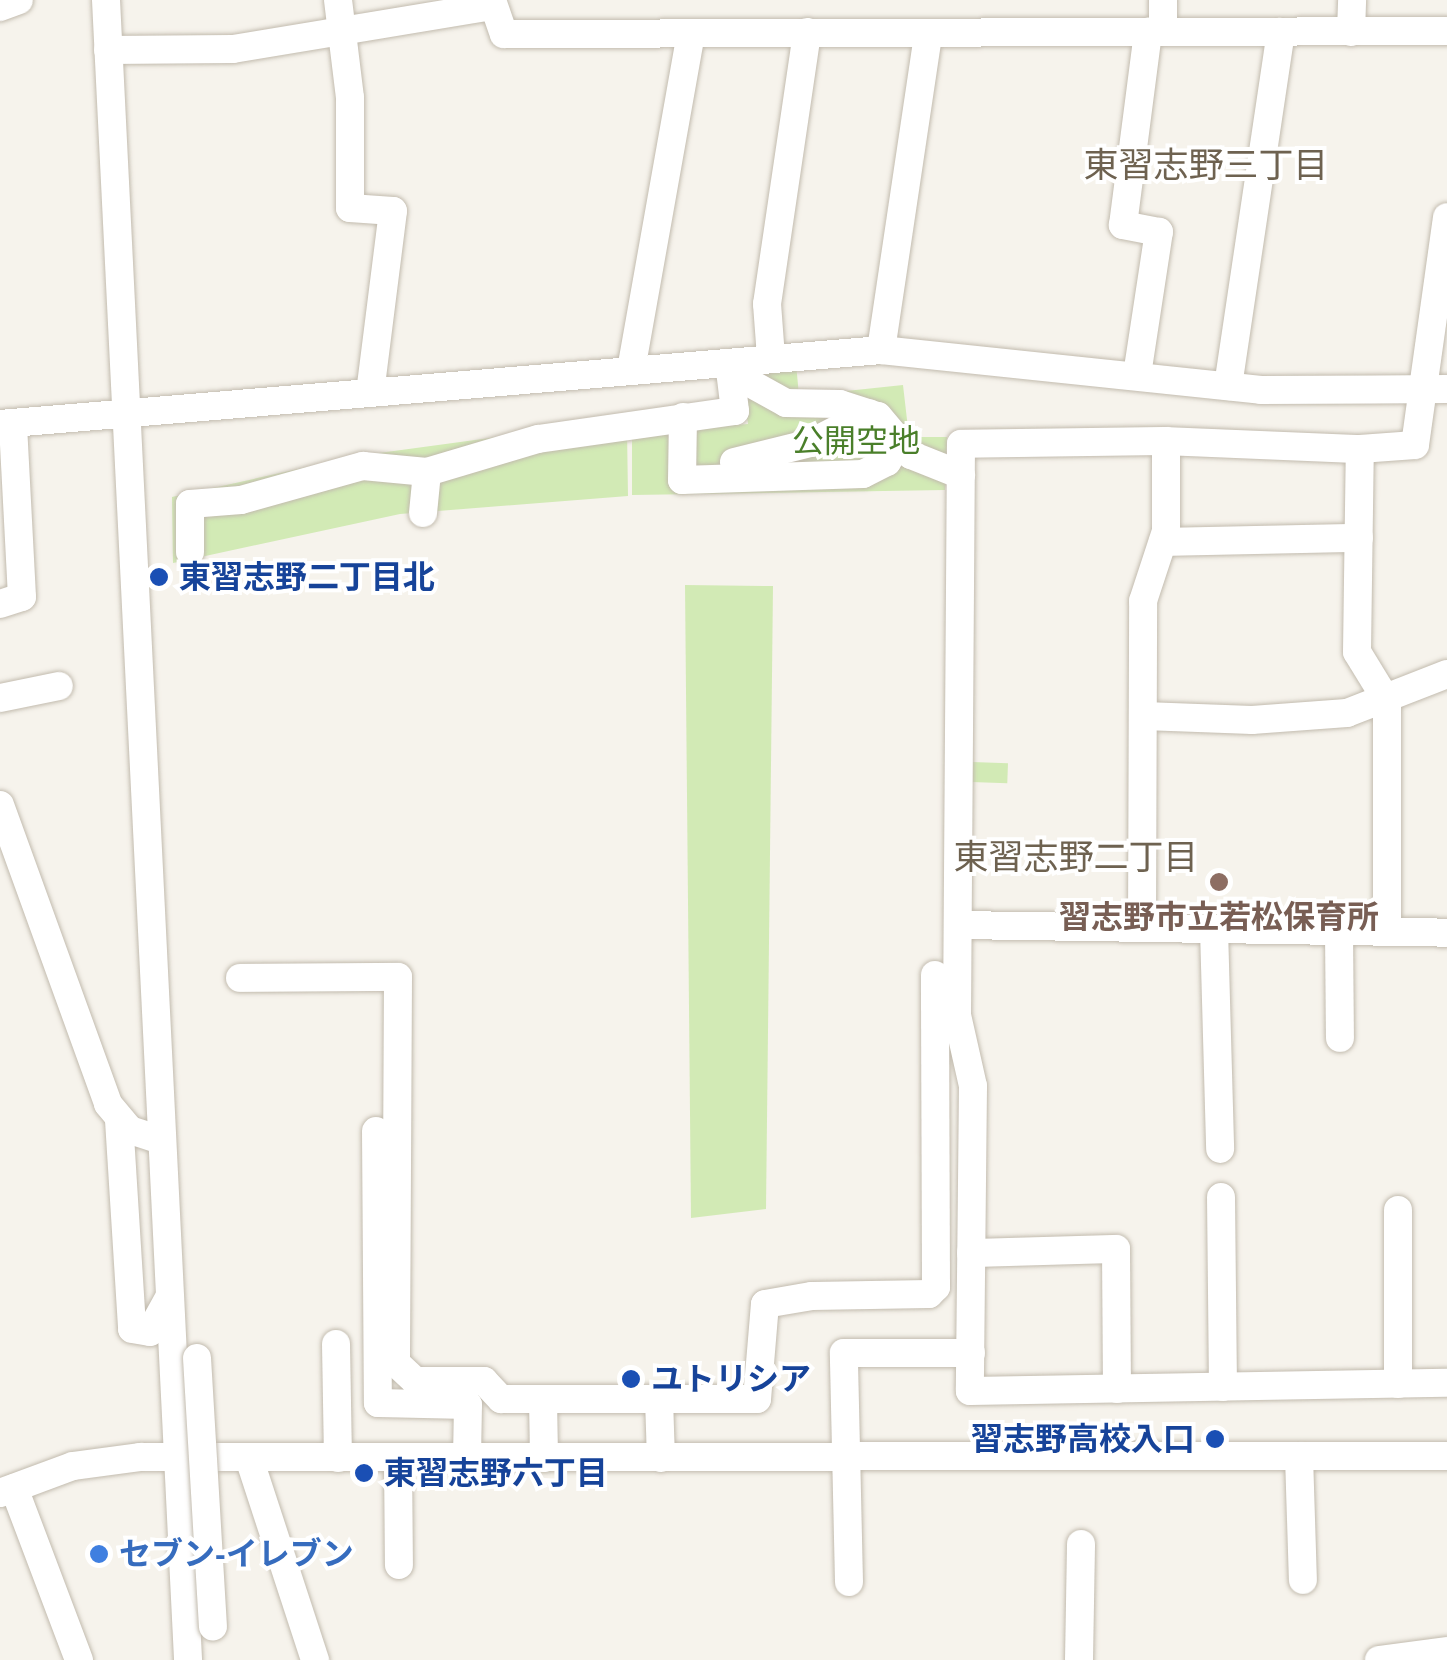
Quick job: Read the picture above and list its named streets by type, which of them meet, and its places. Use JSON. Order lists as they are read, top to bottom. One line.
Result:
{"districts":["東習志野三丁目","東習志野二丁目"],"parks":["公開空地"],"places":["東習志野二丁目北","習志野市立若松保育所","ユトリシア","習志野高校入口","東習志野六丁目","セブン-イレブン"]}
